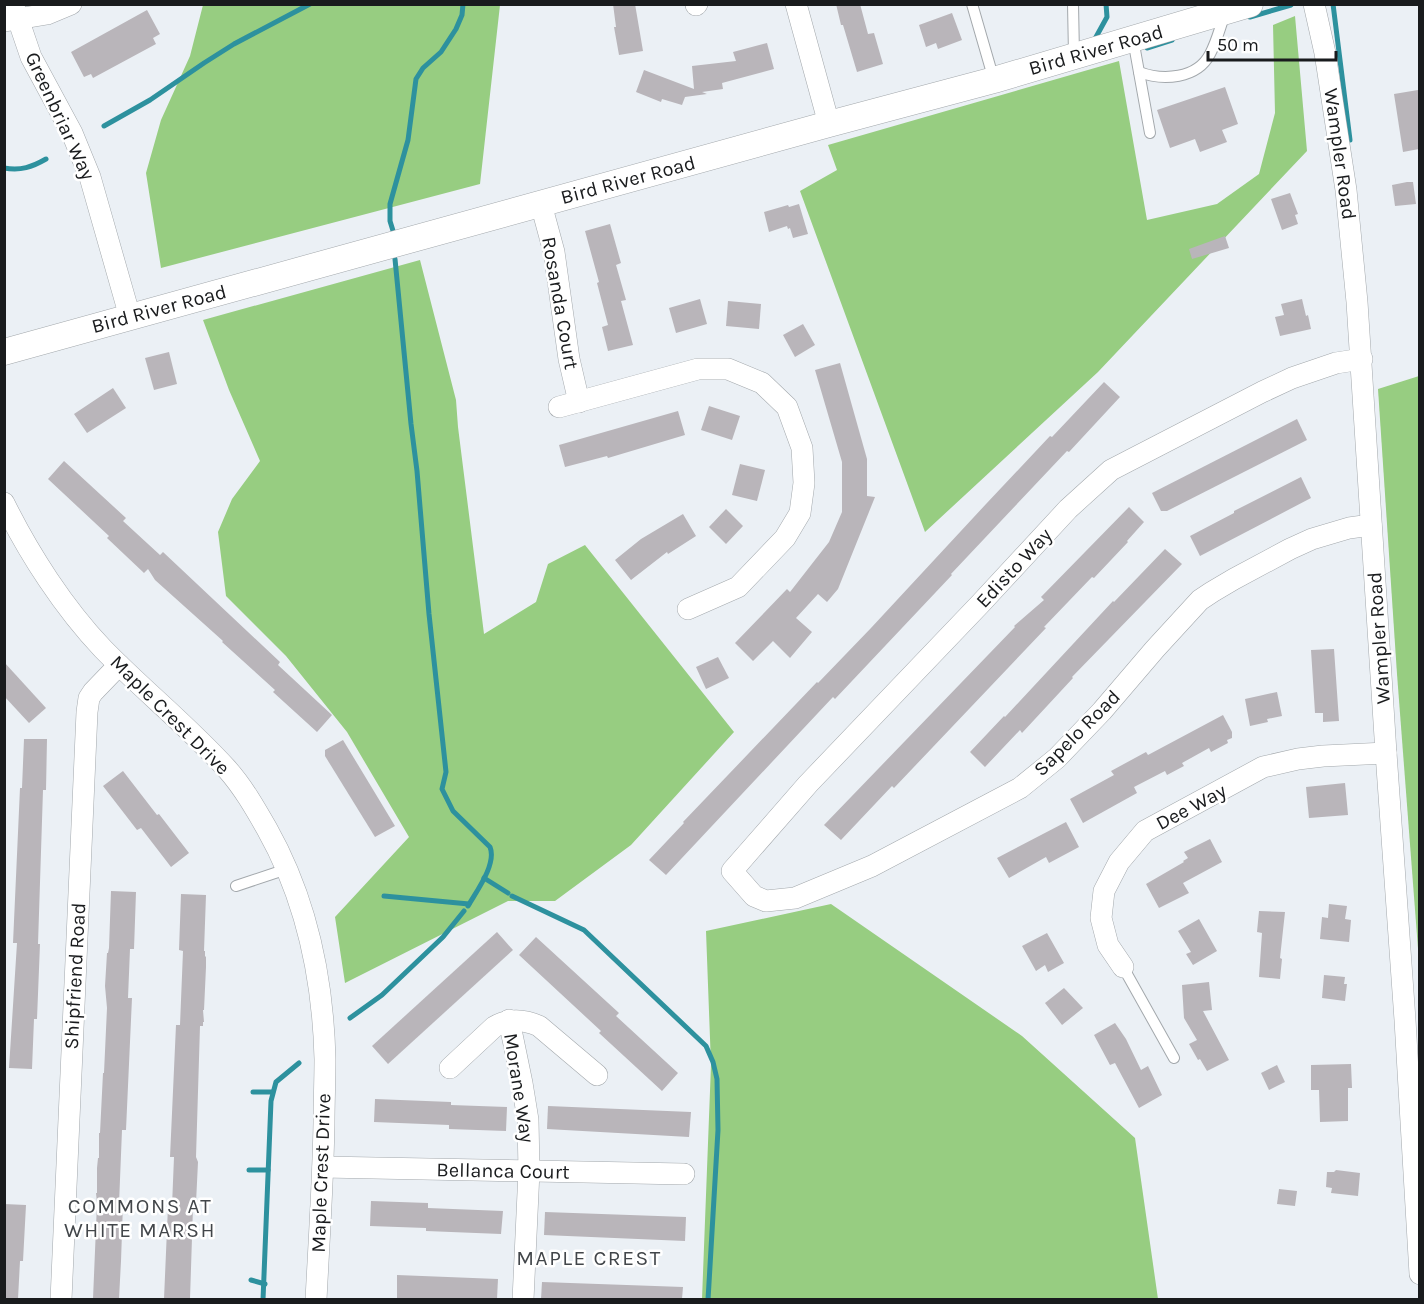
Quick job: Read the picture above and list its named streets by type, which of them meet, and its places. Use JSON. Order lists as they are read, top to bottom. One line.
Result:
{"streets":{"street":["Bird River Road","Greenbriar Way","Wampler Road","Rosanda Court","Edisto Way","Maple Crest Drive","Sapelo Road","Dee Way","Shipfriend Road","Morane Way","Bellanca Court"]},"crossings":[["Bird River Road","Greenbriar Way"],["Bird River Road","Rosanda Court"],["Wampler Road","Edisto Way"],["Wampler Road","Sapelo Road"],["Wampler Road","Dee Way"],["Edisto Way","Sapelo Road"],["Maple Crest Drive","Shipfriend Road"],["Maple Crest Drive","Bellanca Court"],["Morane Way","Bellanca Court"]],"districts":["COMMONS AT WHITE MARSH","MAPLE CREST"],"scale_bar":"50 m"}
